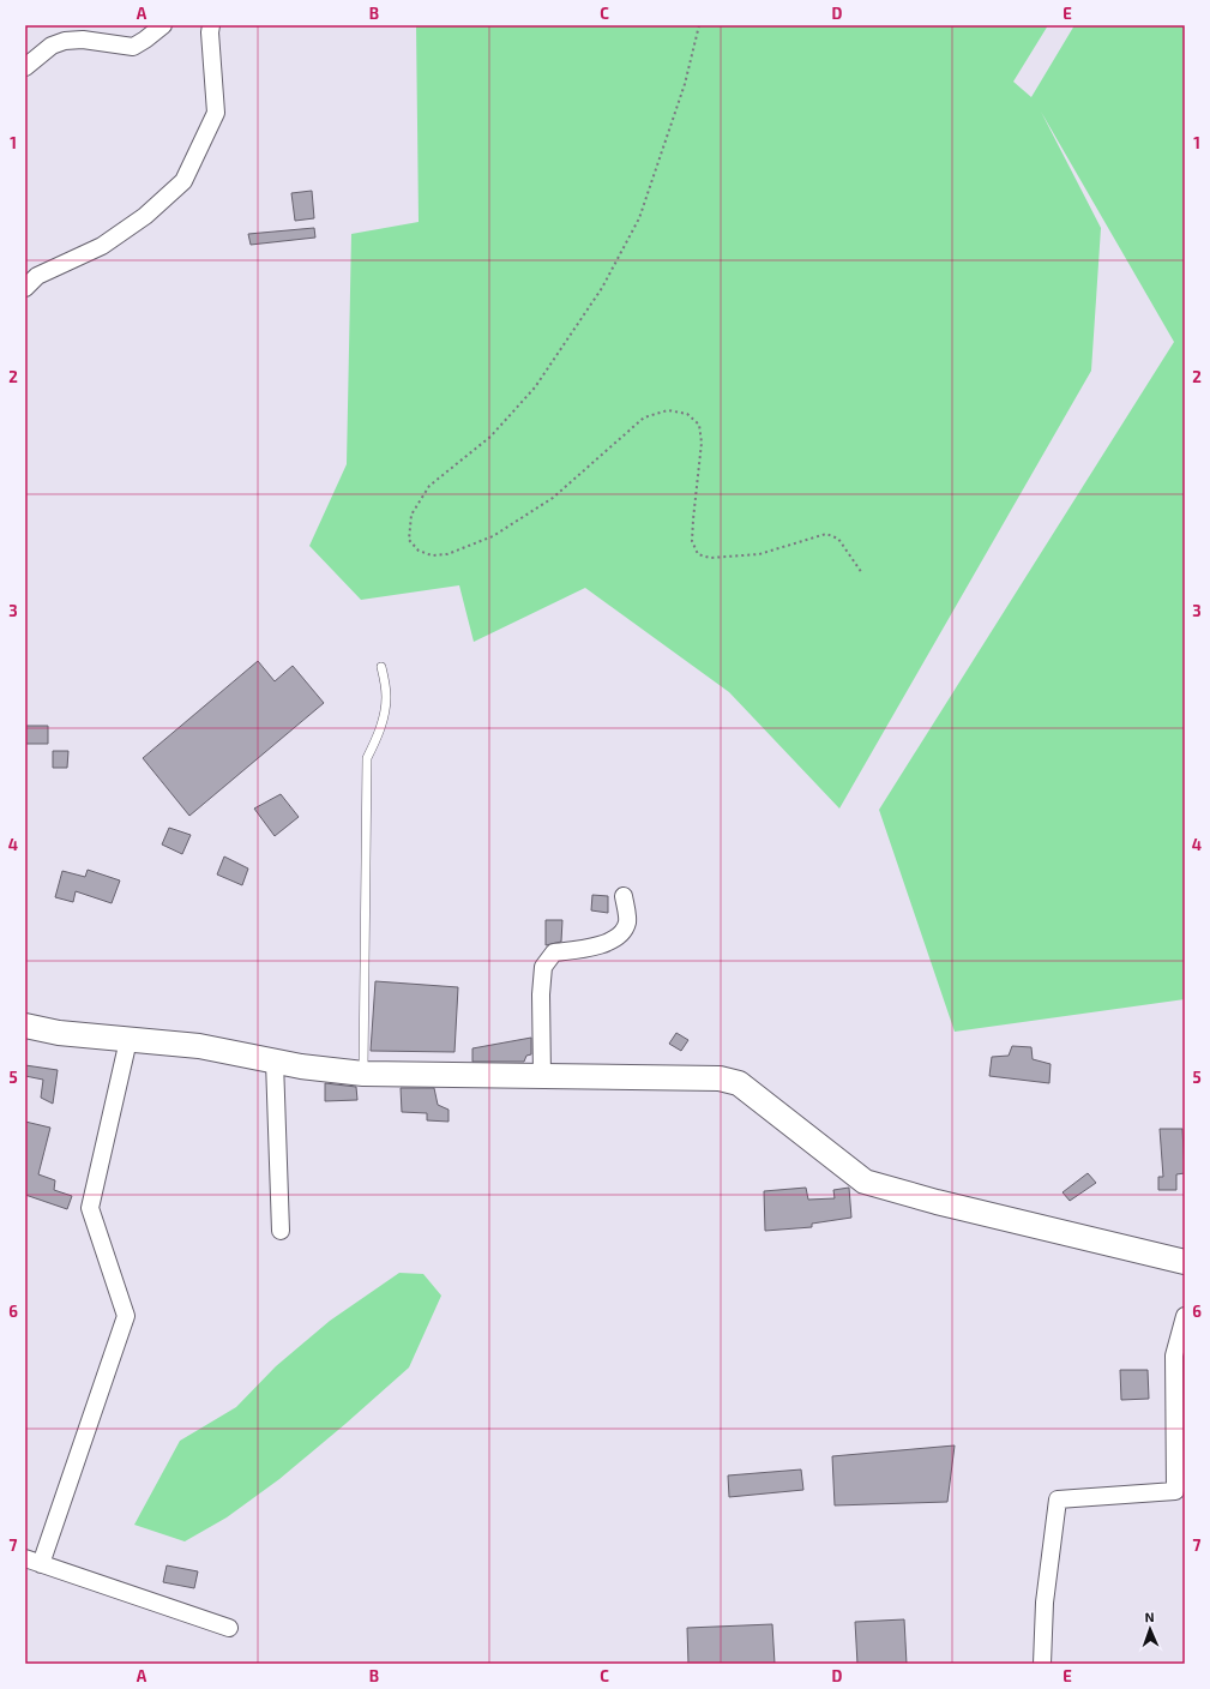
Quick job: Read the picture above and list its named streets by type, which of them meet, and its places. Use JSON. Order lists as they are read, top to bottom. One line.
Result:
{"north":"top","grid":{"columns":["A","B","C","D","E"],"rows":["1","2","3","4","5","6","7"]}}
